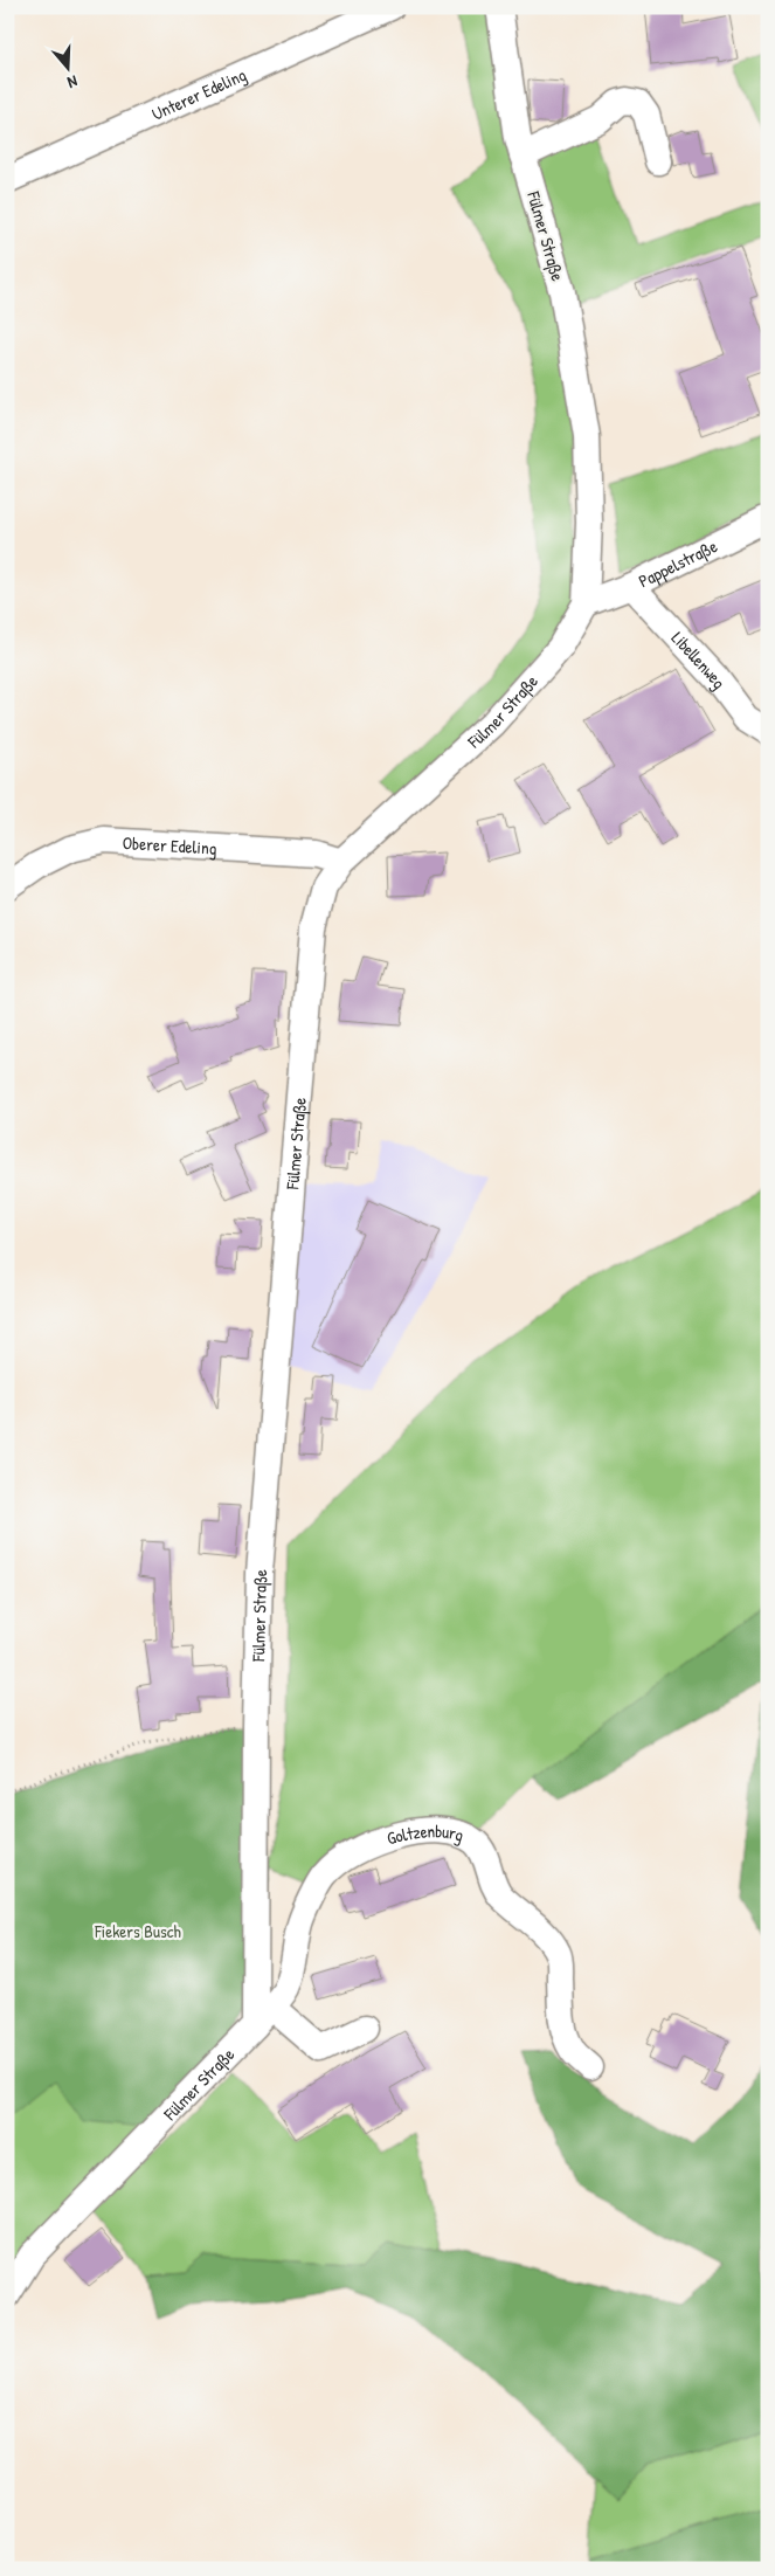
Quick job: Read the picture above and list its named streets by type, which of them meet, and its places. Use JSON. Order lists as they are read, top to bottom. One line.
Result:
{"streets":{"street":["Unterer Edeling","Fülmer Straße","Pappelstraße","Libellenweg","Oberer Edeling","Goltzenburg"]},"crossings":[["Fülmer Straße","Pappelstraße"],["Fülmer Straße","Oberer Edeling"],["Fülmer Straße","Goltzenburg"],["Pappelstraße","Libellenweg"]],"parks":["Fiekers Busch"],"north":"bottom"}
